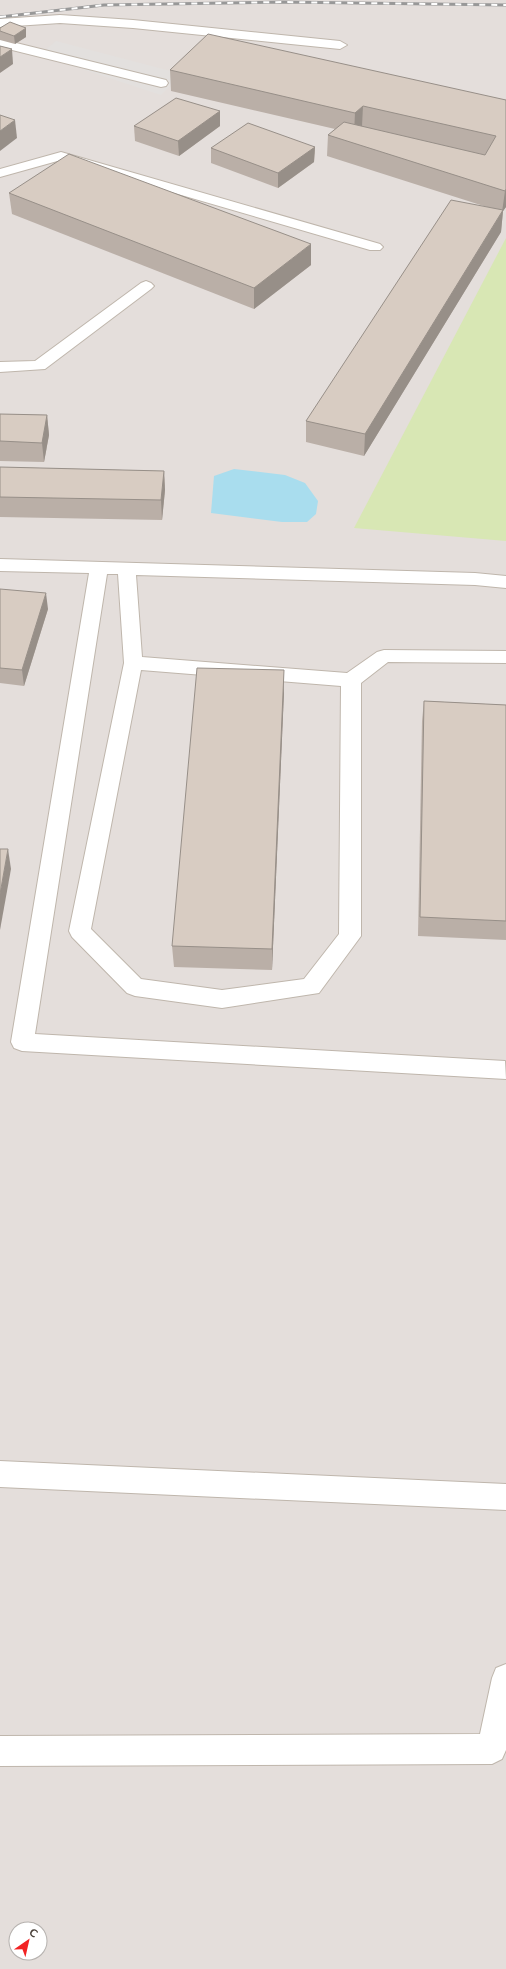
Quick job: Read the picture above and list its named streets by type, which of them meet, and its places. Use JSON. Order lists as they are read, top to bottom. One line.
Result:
{"north":"top right"}
